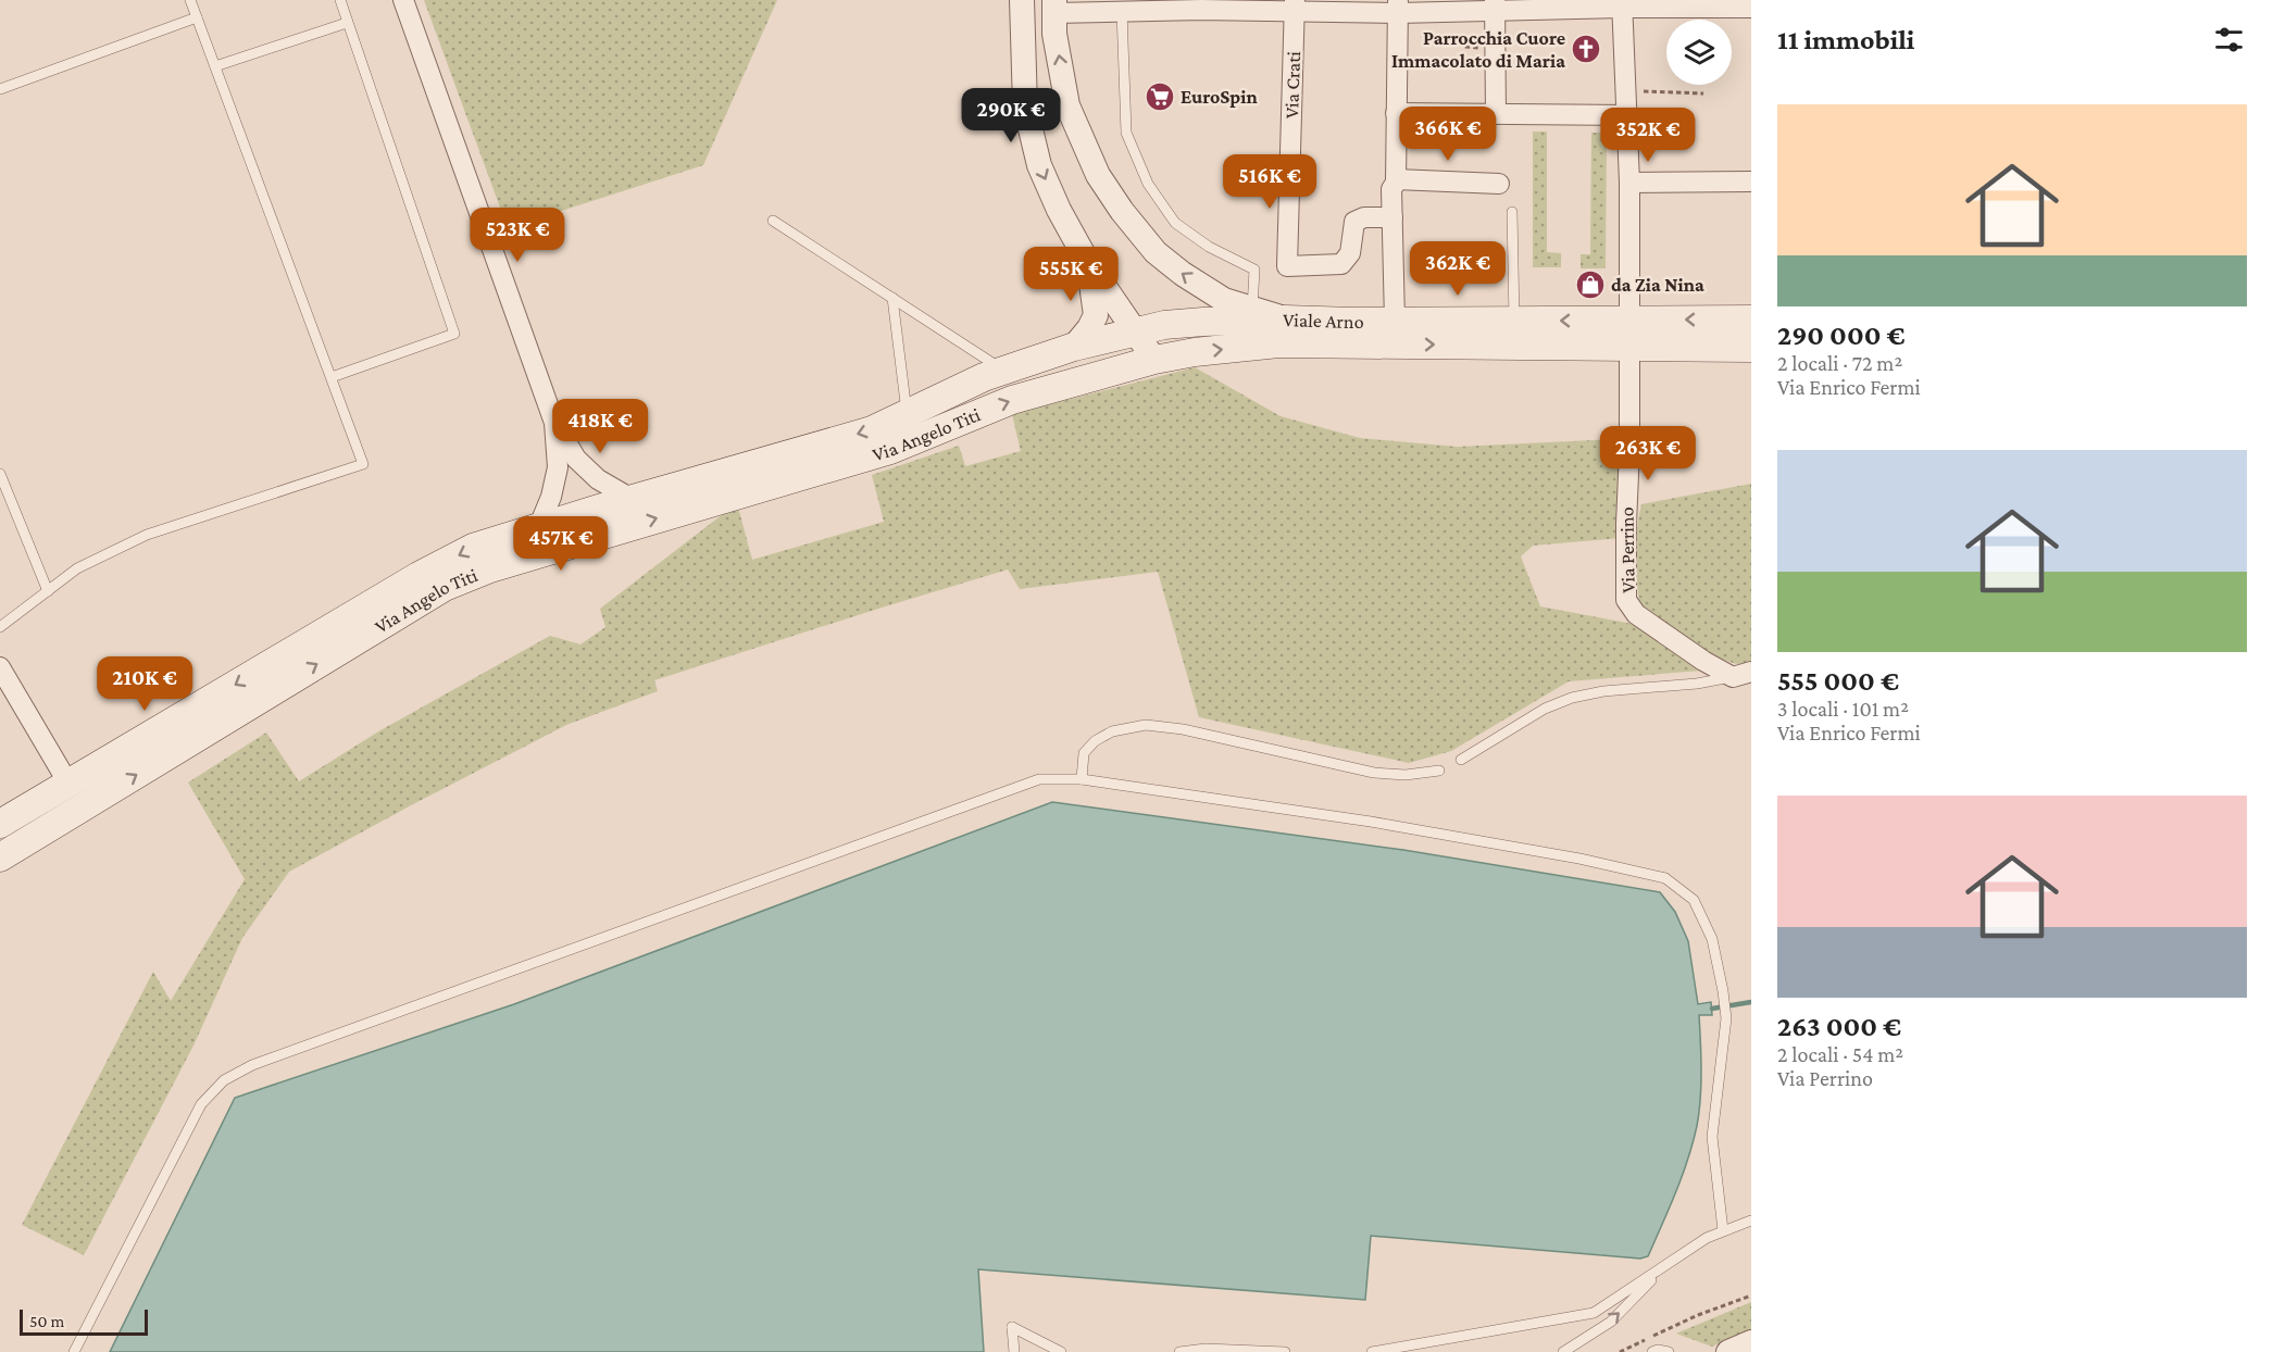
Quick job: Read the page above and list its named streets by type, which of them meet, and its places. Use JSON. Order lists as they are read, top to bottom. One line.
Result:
{"streets":{"main road":["Viale Arno","Via Angelo Titi"],"street":["Via Crati","Via Perrino"]},"crossings":[["Viale Arno","Via Angelo Titi"],["Viale Arno","Via Perrino"]],"places":{"church":["Parrocchia Cuore Immacolato di Maria"],"supermarket":["EuroSpin"],"shop":["da Zia Nina"]},"scale_bar":"50 m","page":{"heading":"11 immobili","list":[{"name":"290 000 €","note":"2 locali · 72 m² · Via Enrico Fermi"},{"name":"555 000 €","note":"3 locali · 101 m² · Via Enrico Fermi"},{"name":"263 000 €","note":"2 locali · 54 m² · Via Perrino"}],"price":["290K €","366K €","352K €","516K €","523K €","362K €","555K €","418K €","263K €","457K €","210K €"],"scale":"50 m"}}
